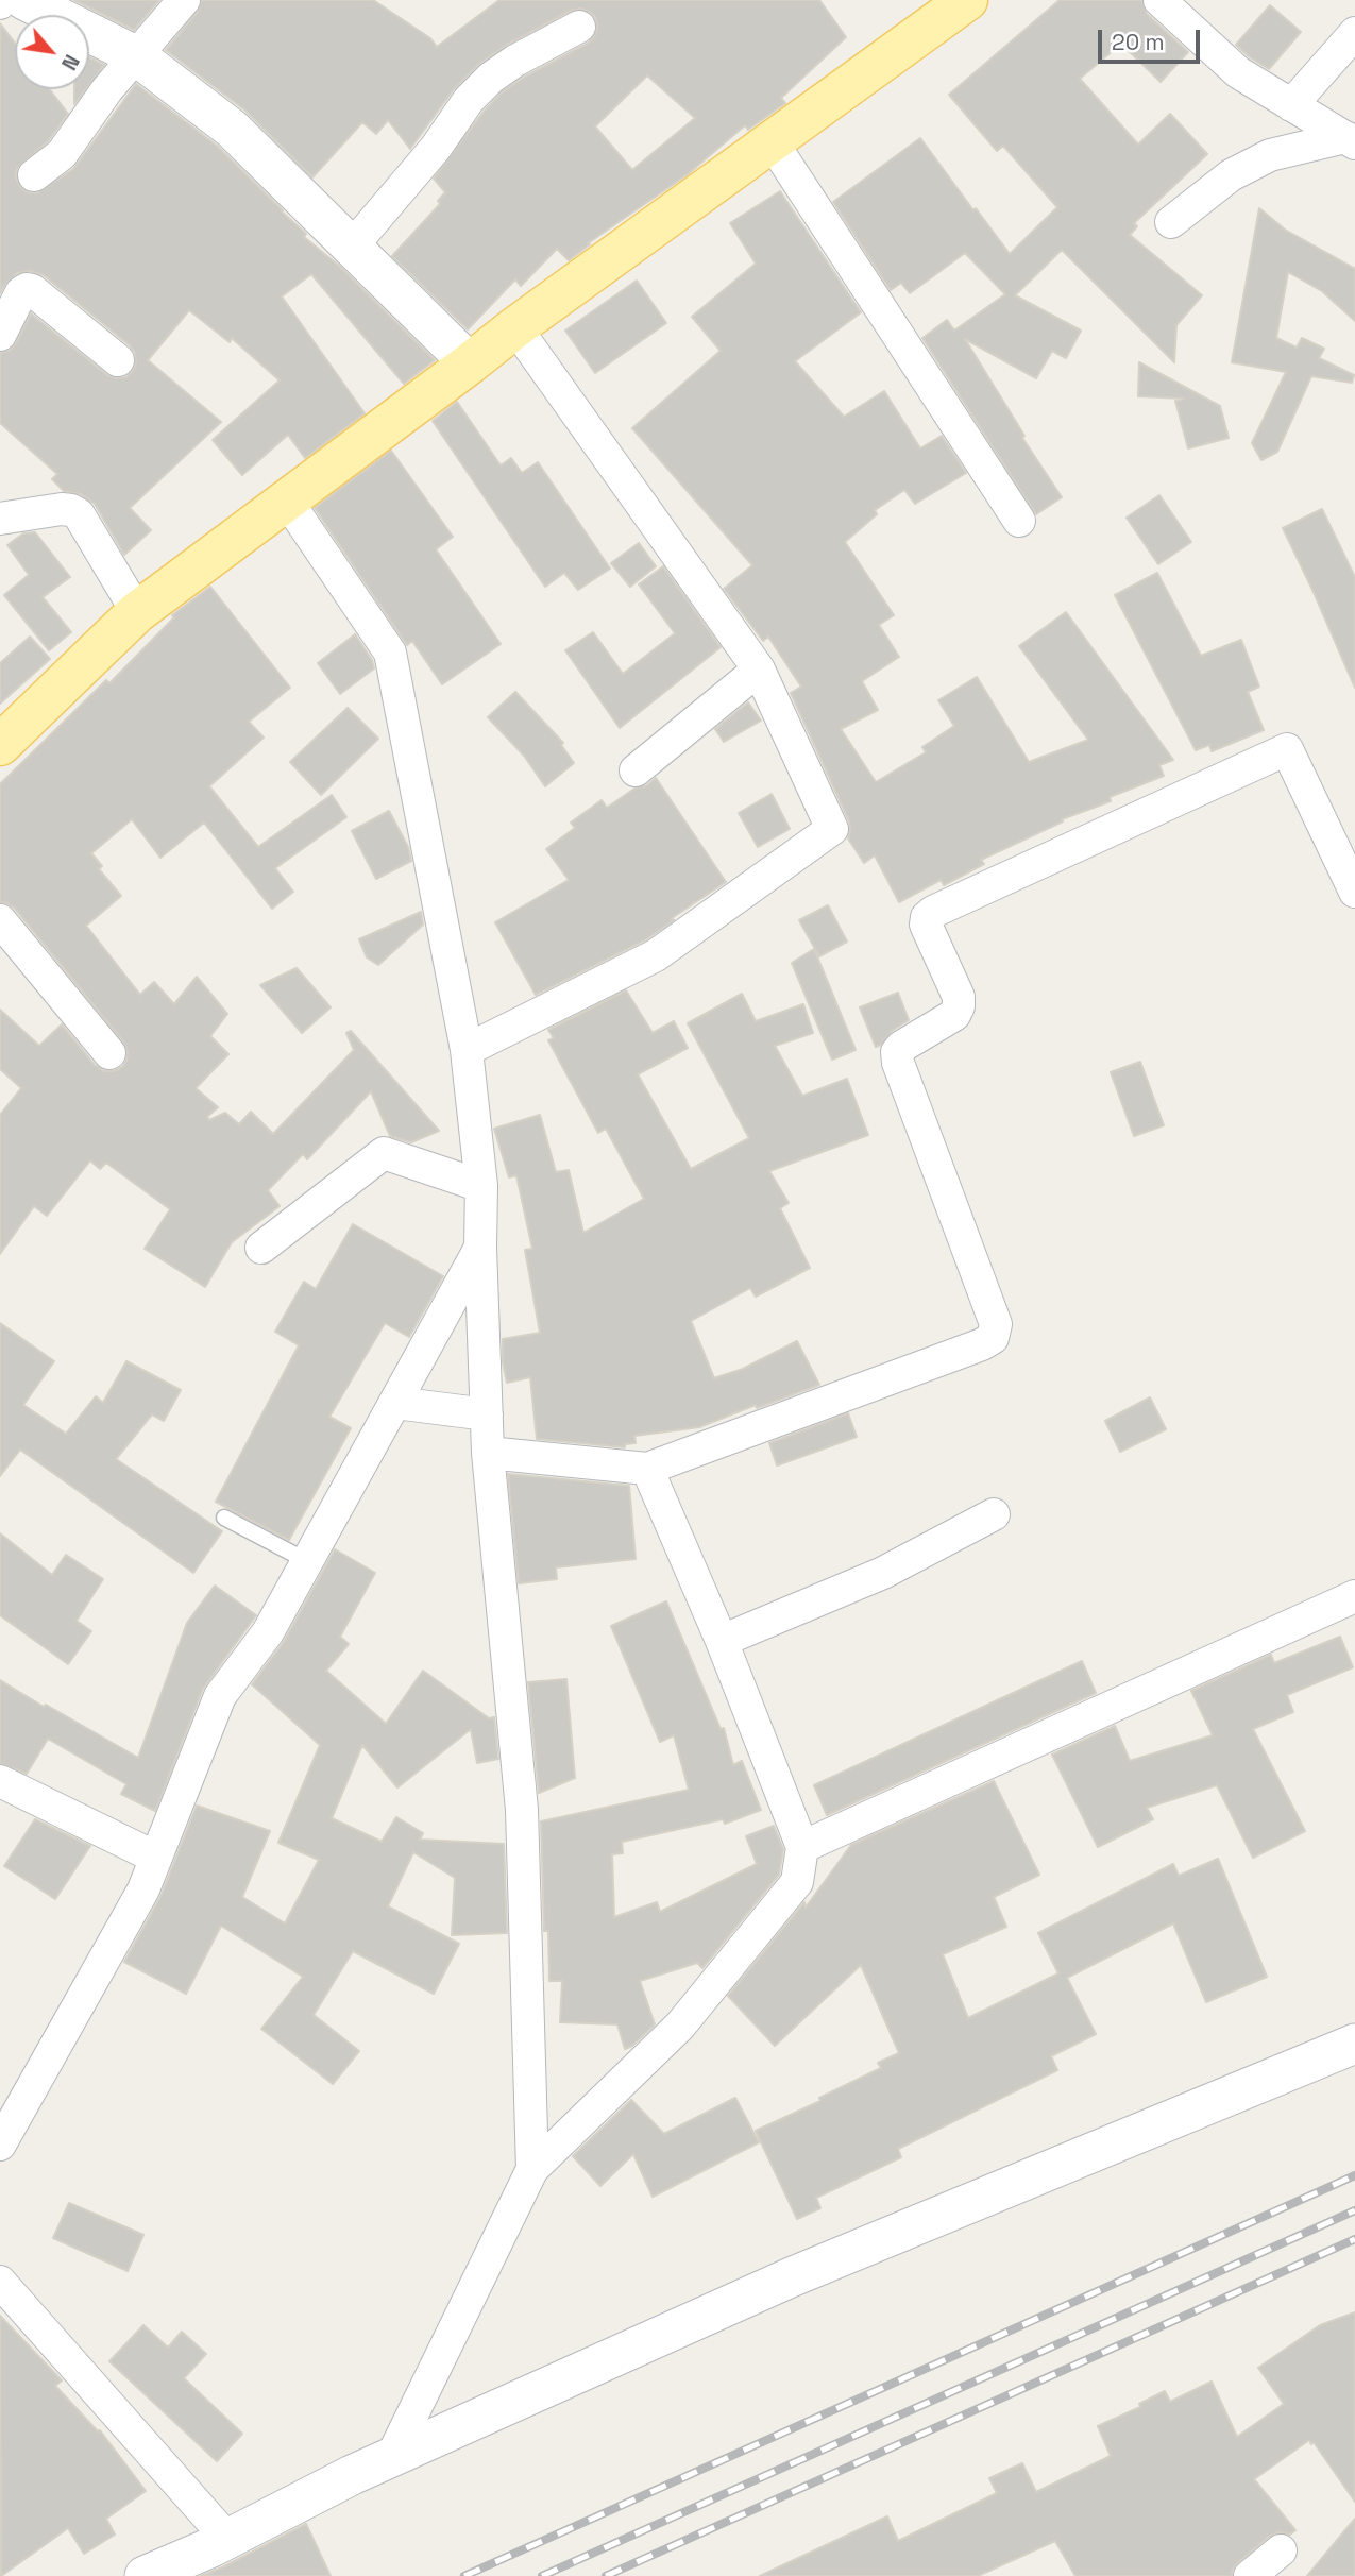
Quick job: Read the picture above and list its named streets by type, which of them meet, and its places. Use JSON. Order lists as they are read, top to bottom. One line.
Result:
{"scale_bar":"20 m","north":"bottom right"}
